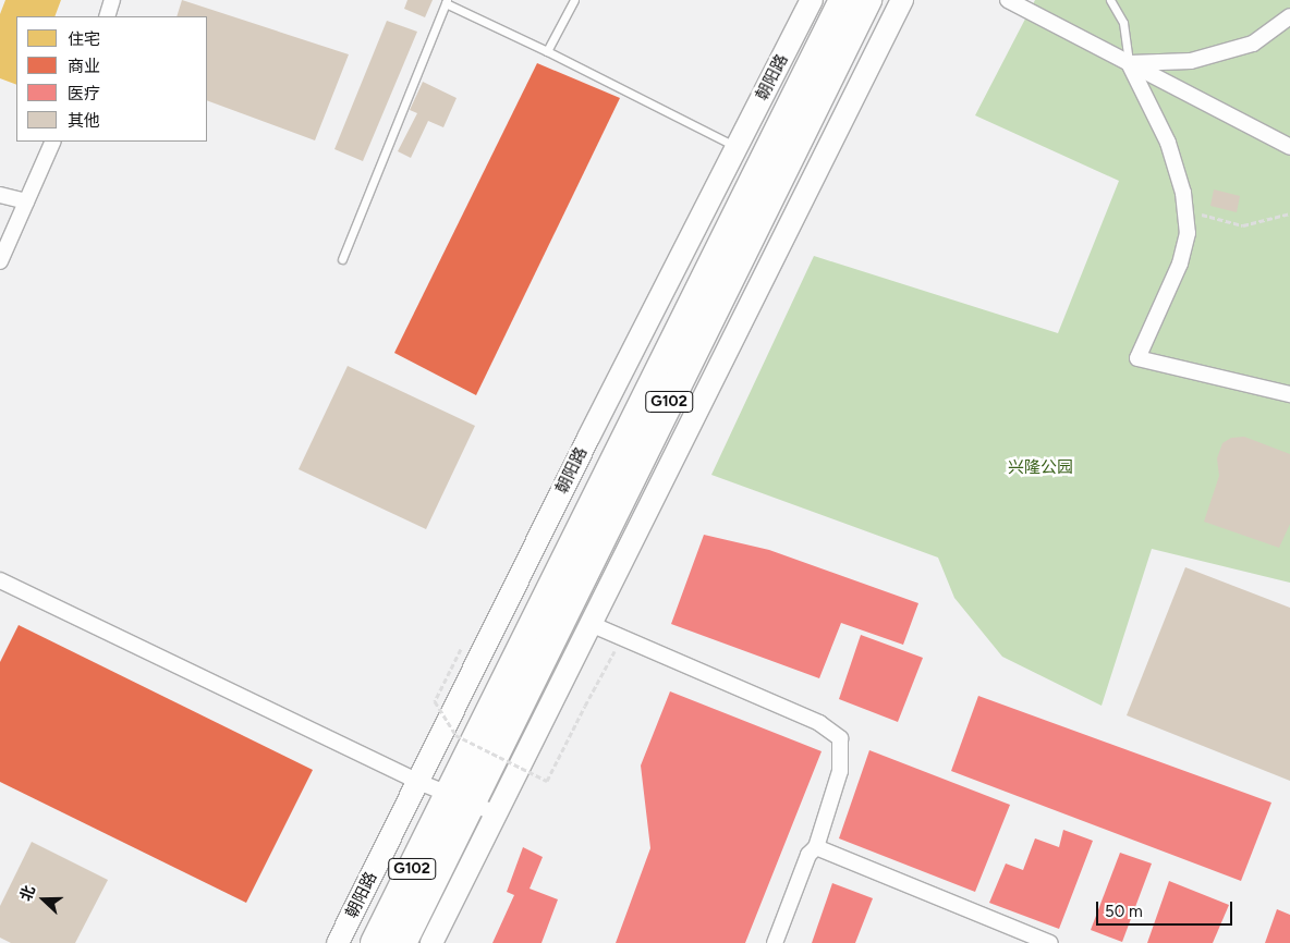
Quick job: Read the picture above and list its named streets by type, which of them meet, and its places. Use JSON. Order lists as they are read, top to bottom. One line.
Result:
{"streets":{"highway":["朝阳路","G102"]},"parks":["兴隆公园"],"legend":["住宅","商业","医疗","其他"],"scale_bar":"50 m","north":"left"}
